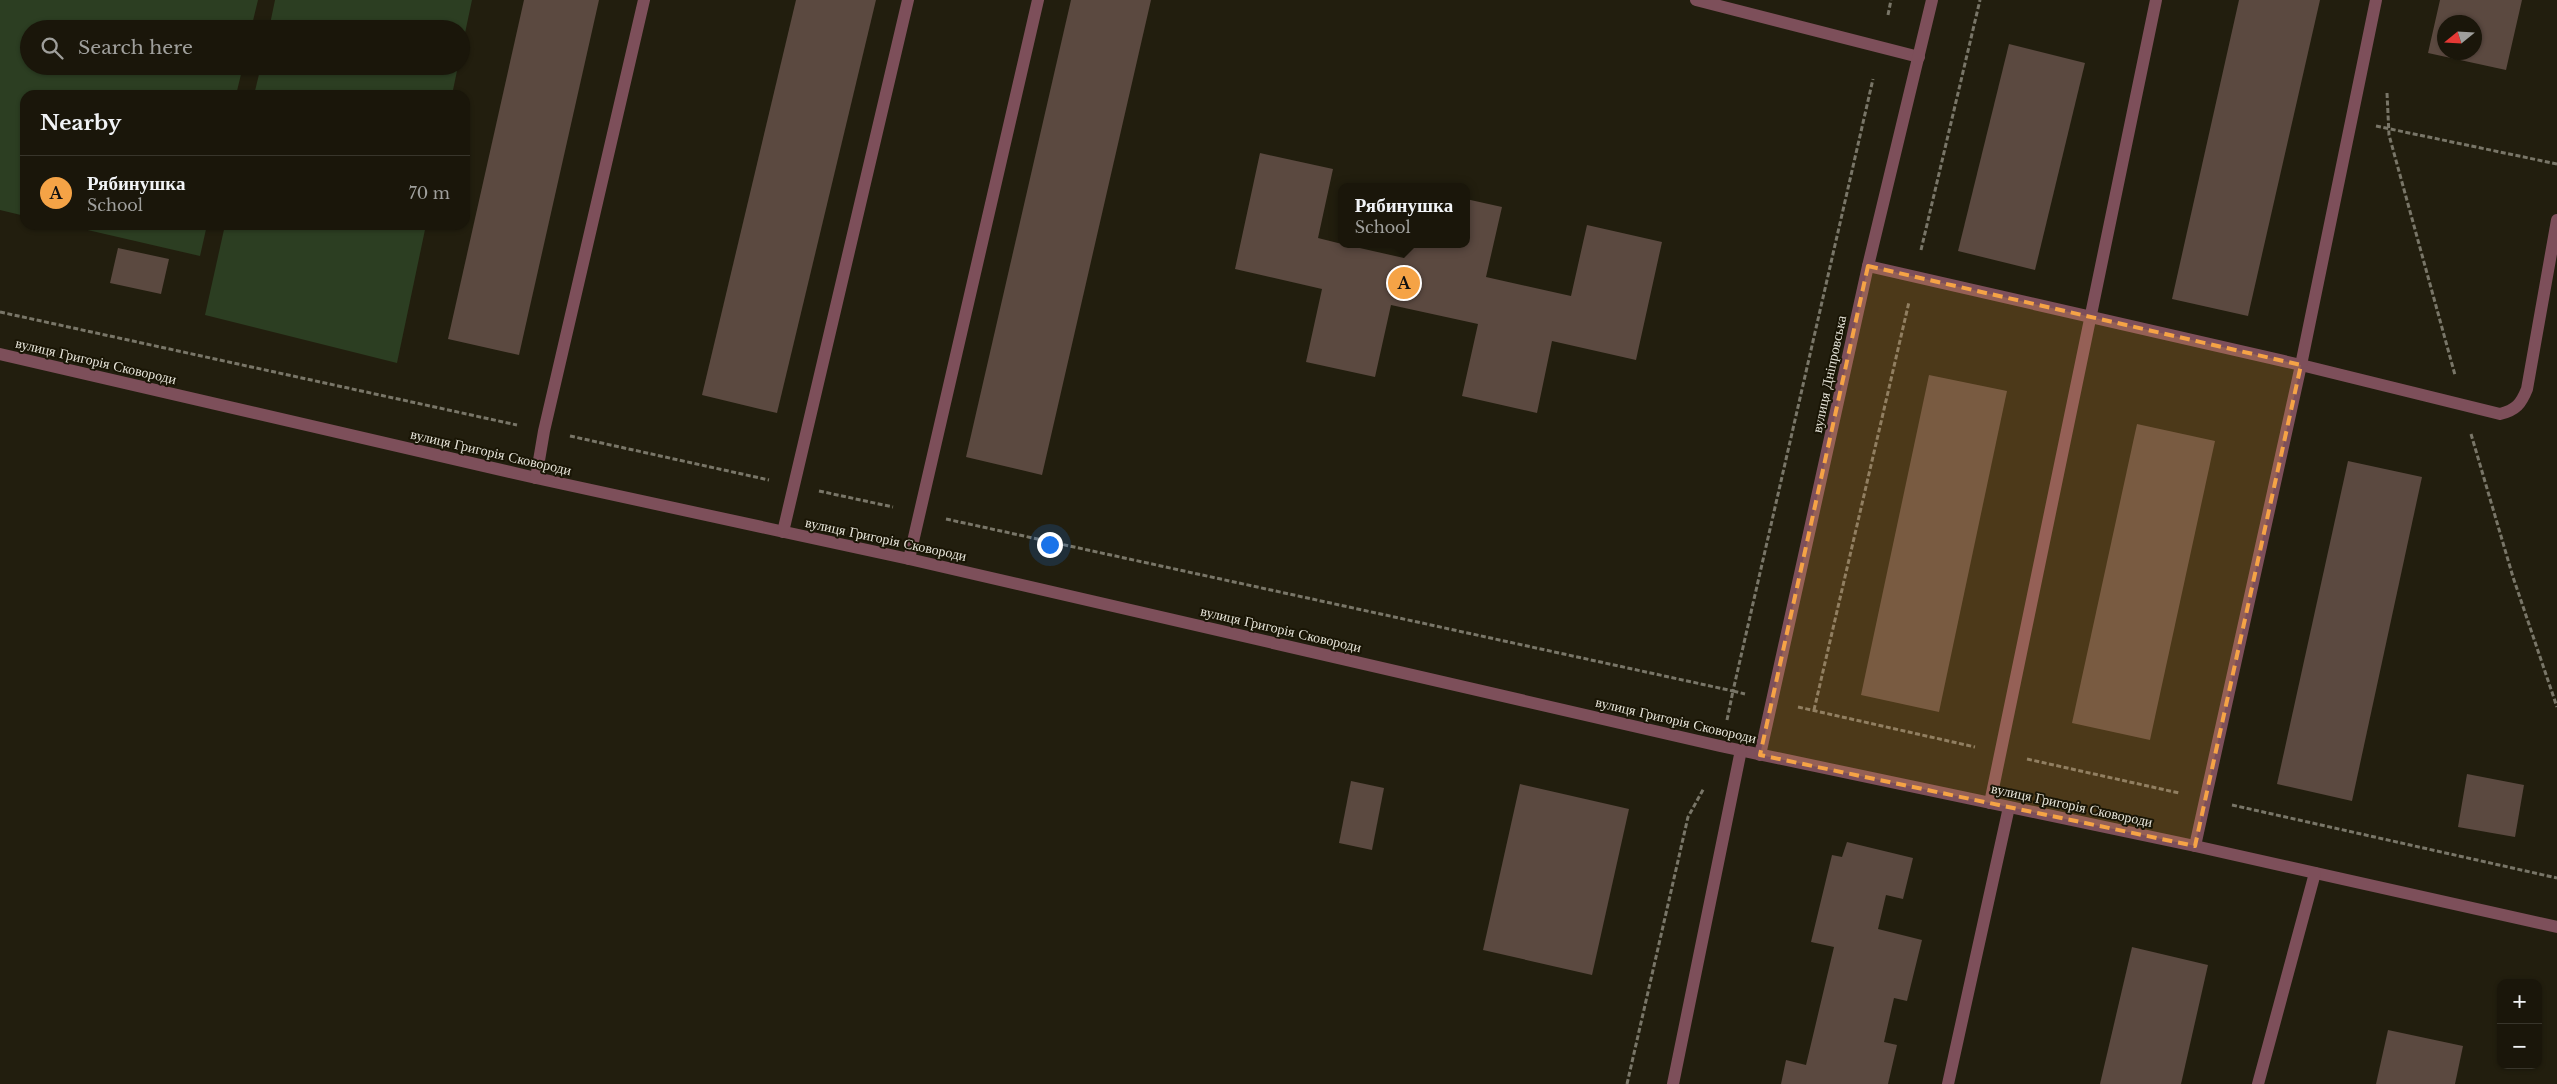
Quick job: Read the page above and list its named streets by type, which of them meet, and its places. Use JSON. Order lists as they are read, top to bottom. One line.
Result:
{"streets":{"street":["вулиця Григорія Сковороди","вулиця Дніпровська"]},"crossings":[["вулиця Григорія Сковороди","вулиця Дніпровська"]],"north":"left","page":{"search":"Search here","heading":"Nearby","list":[{"mark":"A","name":"Рябинушка","note":"School","value":"70 m"}],"popup":["Рябинушка","School"],"pins":"A","map_buttons":["+","−"]}}
